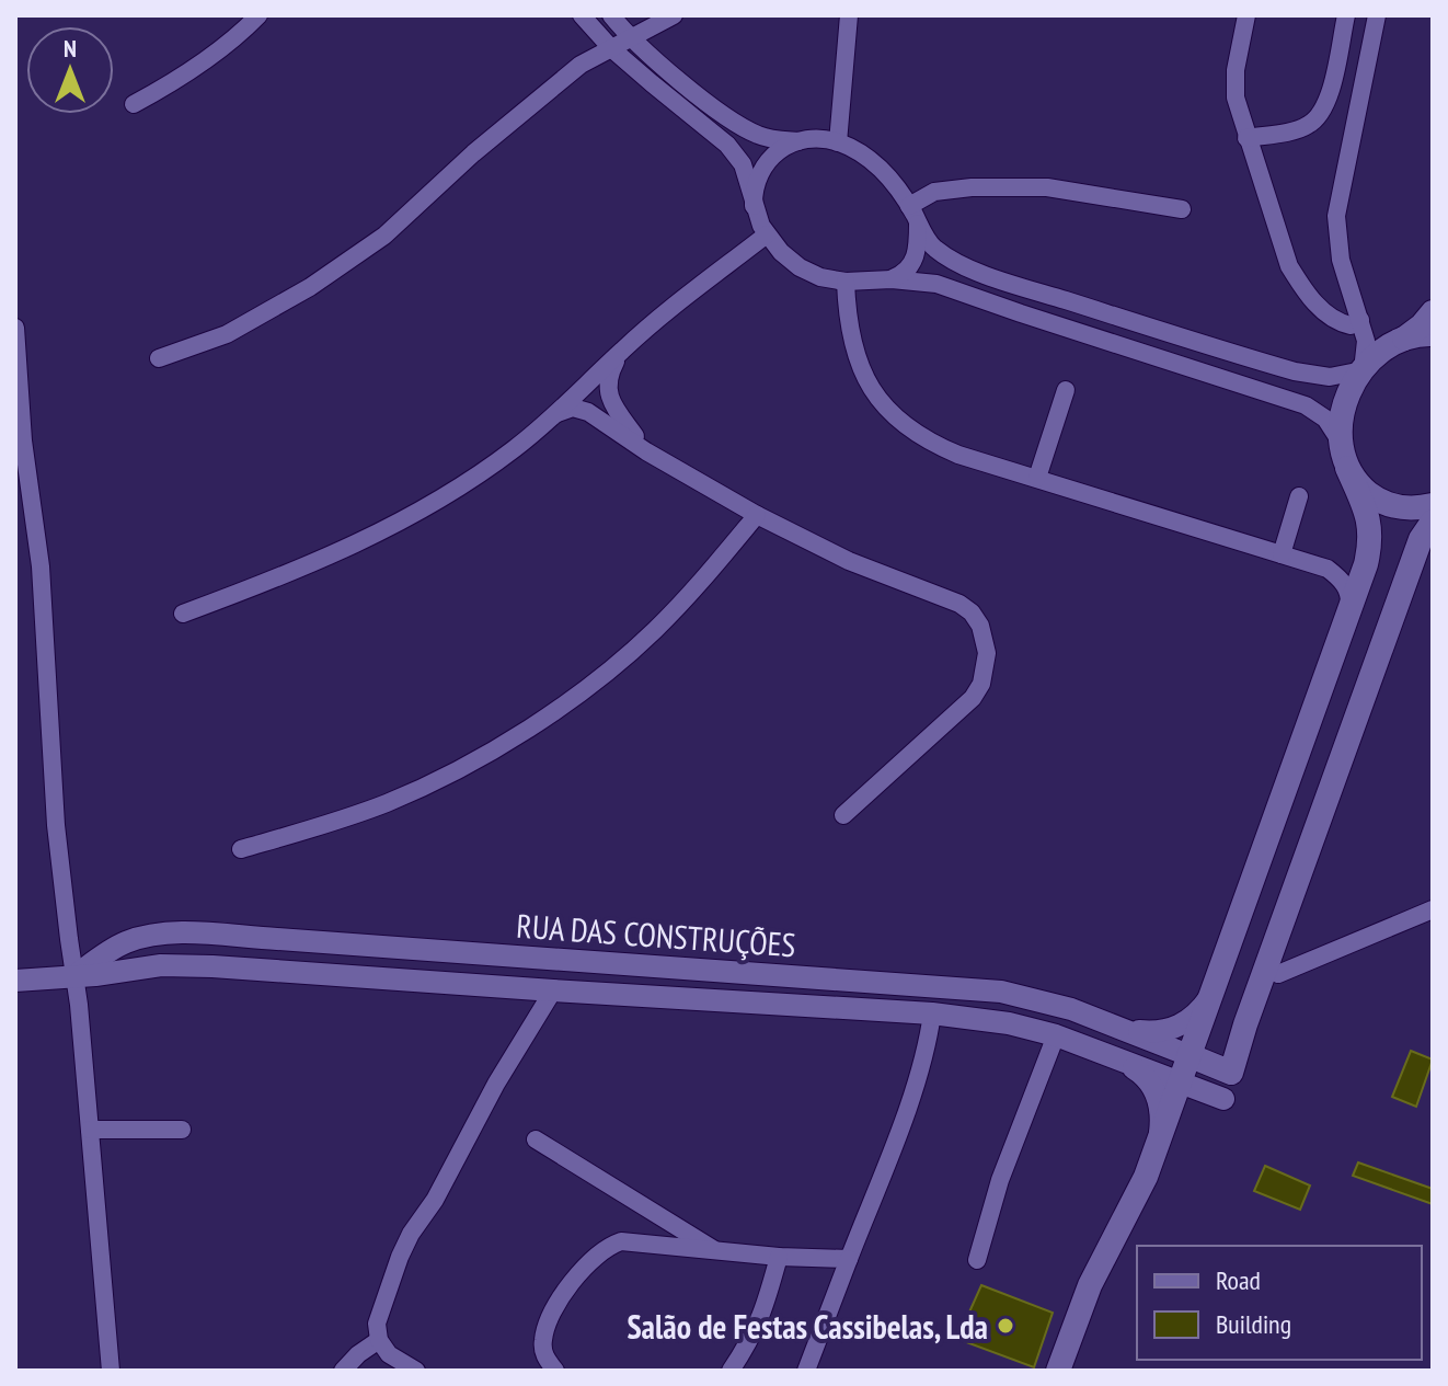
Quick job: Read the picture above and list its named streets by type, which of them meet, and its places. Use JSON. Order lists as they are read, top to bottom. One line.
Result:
{"streets":{"main road":["RUA DAS CONSTRUÇÕES"]},"places":["Salão de Festas Cassibelas, Lda"],"legend":["Road","Building"],"north":"top"}
